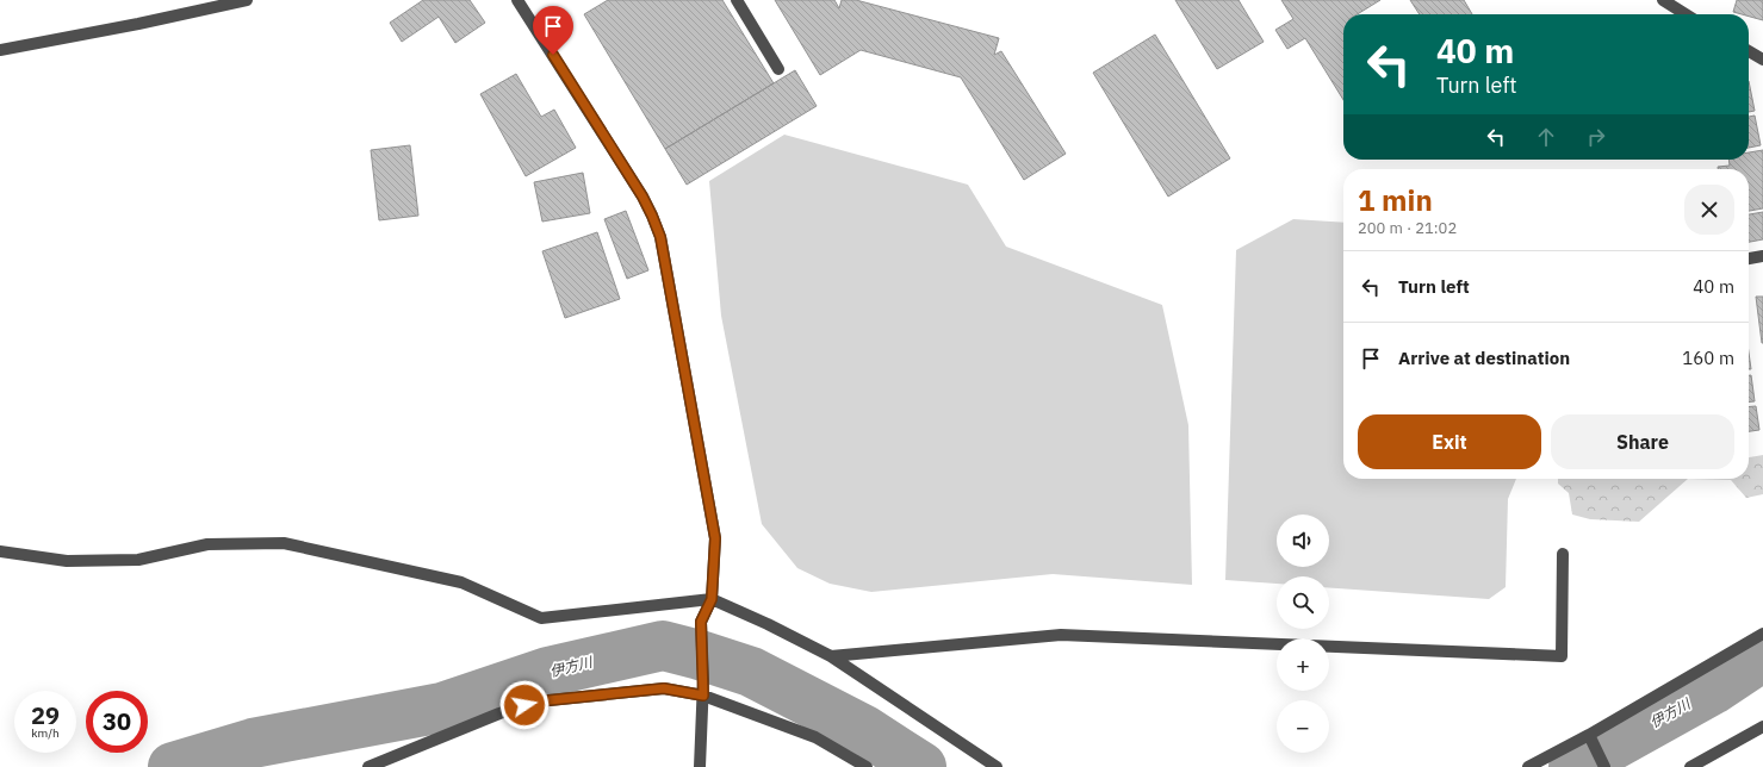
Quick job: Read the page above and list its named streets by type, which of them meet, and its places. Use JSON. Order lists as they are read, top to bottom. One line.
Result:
{"water":["伊方川"],"page":{"turn":["40 m","Turn left"],"heading":["1 min","200 m · 21:02"],"list":[{"name":"Turn left","value":"40 m"},{"name":"Arrive at destination","value":"160 m"}],"buttons":["Exit","Share"],"map_buttons":["+","−"],"speed":"29 km/h","limit":"30"}}
